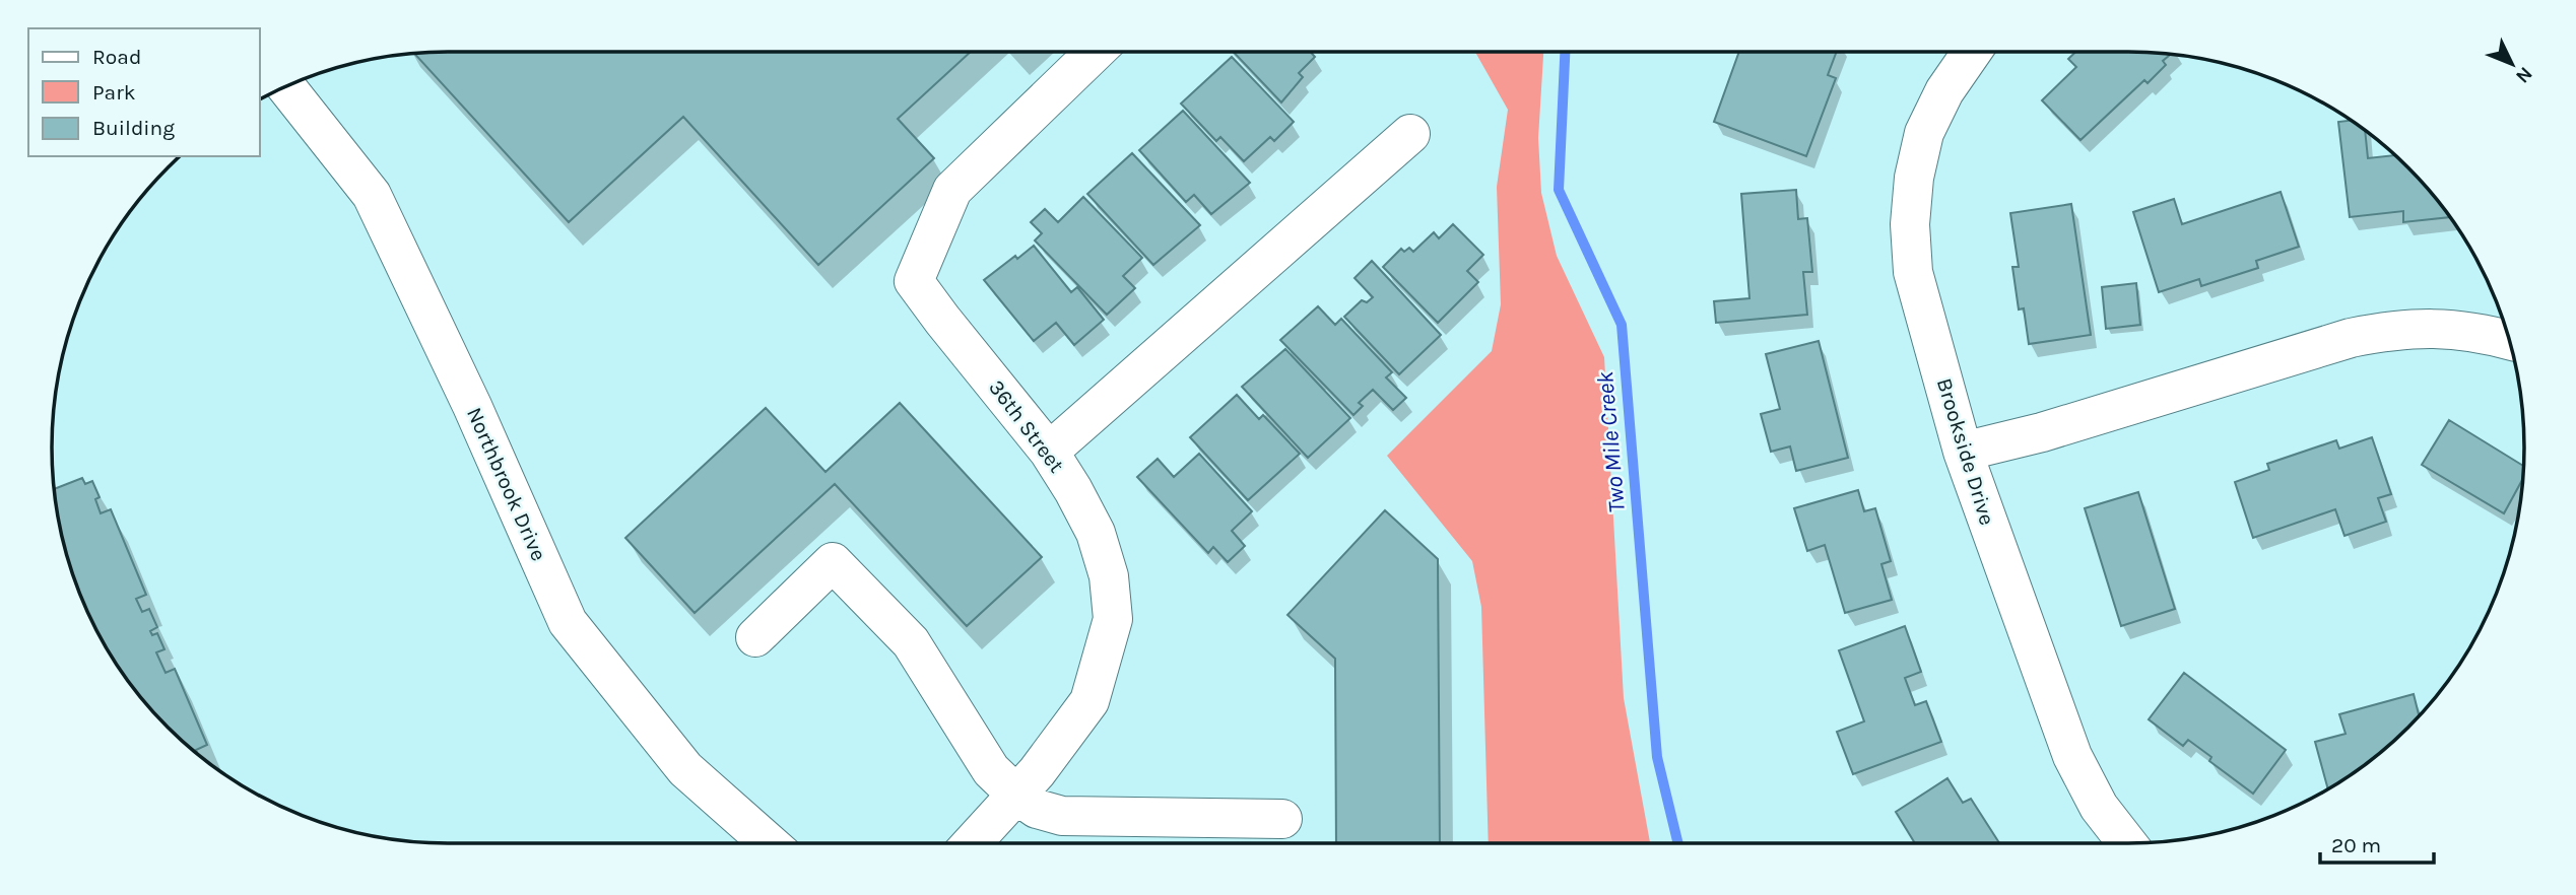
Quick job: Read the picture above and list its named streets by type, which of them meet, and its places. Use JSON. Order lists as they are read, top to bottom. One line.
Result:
{"streets":{"street":["36th Street","Brookside Drive","Northbrook Drive"]},"water":["Two Mile Creek"],"legend":["Road","Park","Building"],"scale_bar":"20 m","north":"bottom right"}
